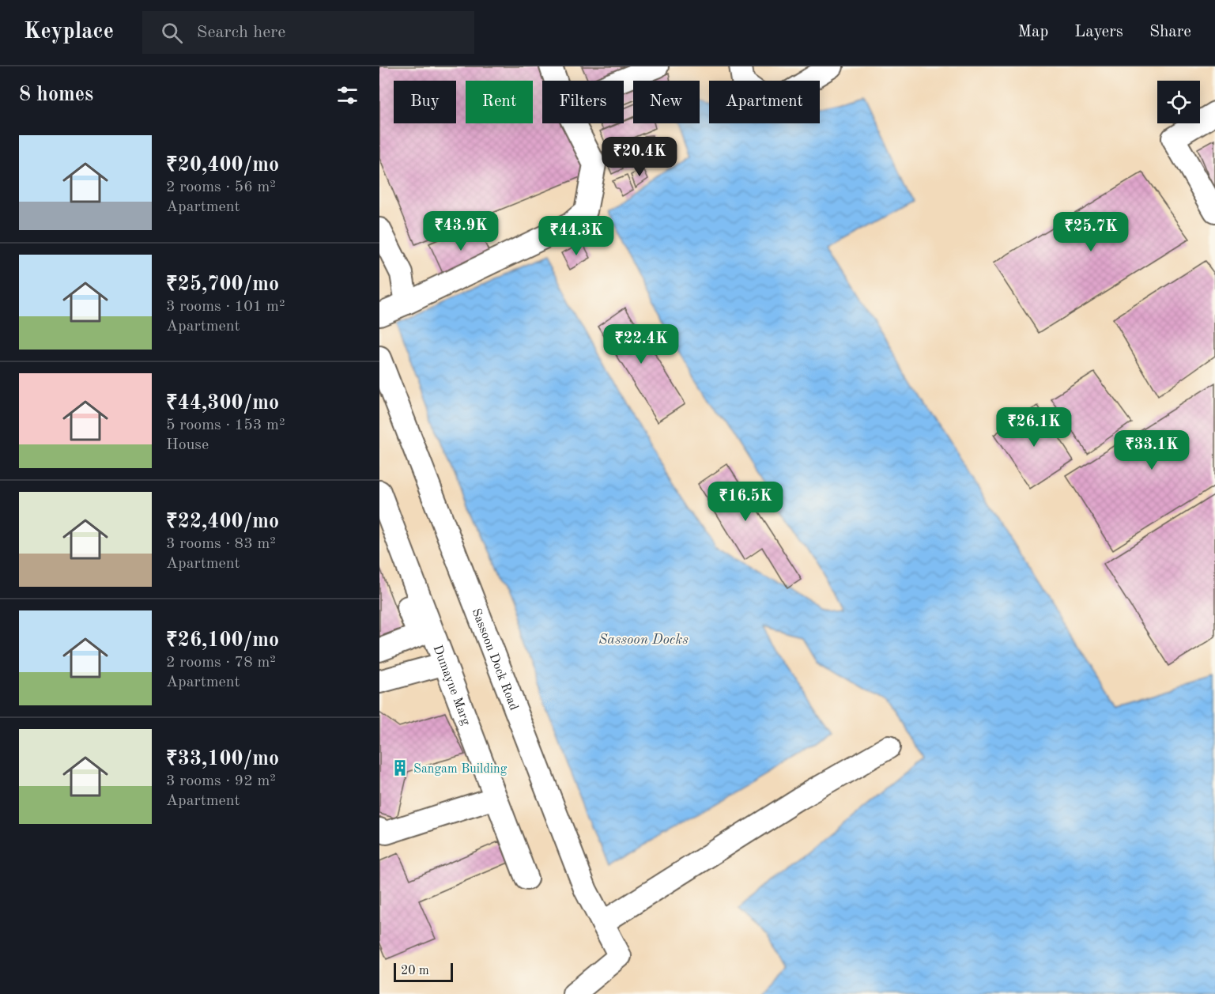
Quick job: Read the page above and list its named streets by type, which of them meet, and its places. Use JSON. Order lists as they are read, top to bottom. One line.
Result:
{"streets":{"street":["Sassoon Dock Road","Dumayne Marg"]},"water":["Sassoon Docks"],"places":{"building":["Sangam Building"]},"scale_bar":"20 m","page":{"header":"Keyplace","search":"Search here","nav":["Map","Layers","Share"],"heading":"8 homes","chip":["Buy","Rent","Filters","New","Apartment"],"list":[{"name":"₹20,400/mo","note":"2 rooms · 56 m² · Apartment"},{"name":"₹25,700/mo","note":"3 rooms · 101 m² · Apartment"},{"name":"₹44,300/mo","note":"5 rooms · 153 m² · House"},{"name":"₹22,400/mo","note":"3 rooms · 83 m² · Apartment"},{"name":"₹26,100/mo","note":"2 rooms · 78 m² · Apartment"},{"name":"₹33,100/mo","note":"3 rooms · 92 m² · Apartment"}],"price":["₹20.4K","₹43.9K","₹25.7K","₹44.3K","₹22.4K","₹26.1K","₹33.1K","₹16.5K"],"scale":"20 m"}}
